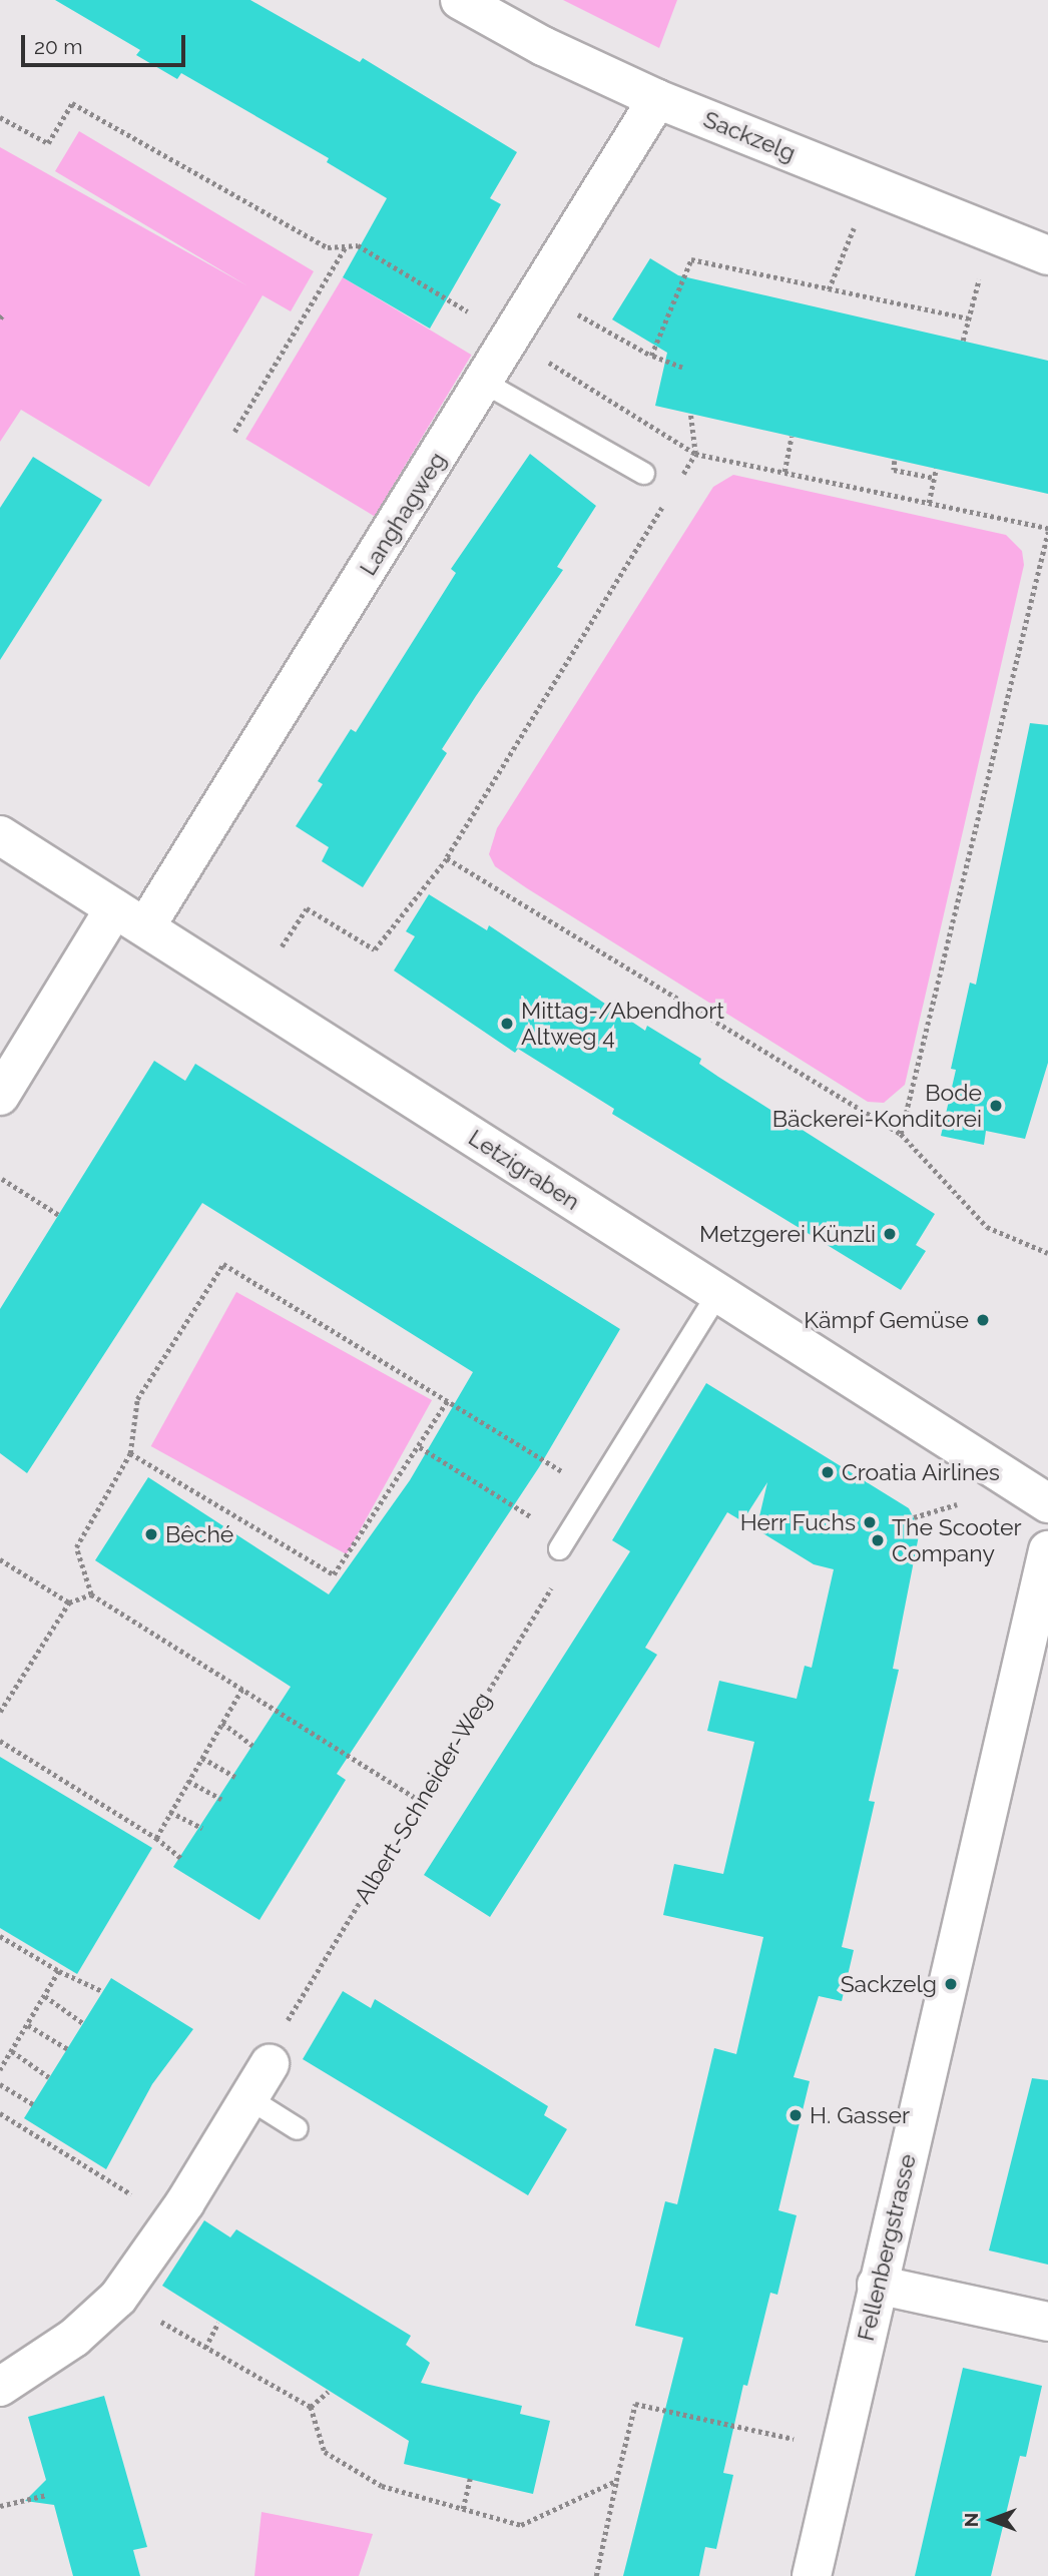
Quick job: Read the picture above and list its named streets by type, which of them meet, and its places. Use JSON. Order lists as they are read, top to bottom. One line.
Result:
{"streets":{"street":["Sackzelg","Langhagweg","Letzigraben","Fellenbergstrasse"],"path":["Albert-Schneider-Weg"]},"crossings":[["Sackzelg","Langhagweg"],["Langhagweg","Letzigraben"]],"places":["Mittag-/Abendhort Altweg 4","Bode Bäckerei-Konditorei","Metzgerei Künzli","Kämpf Gemüse","Croatia Airlines","Herr Fuchs","Bêché","The Scooter Company","Sackzelg","H. Gasser"],"scale_bar":"20 m","north":"left"}
